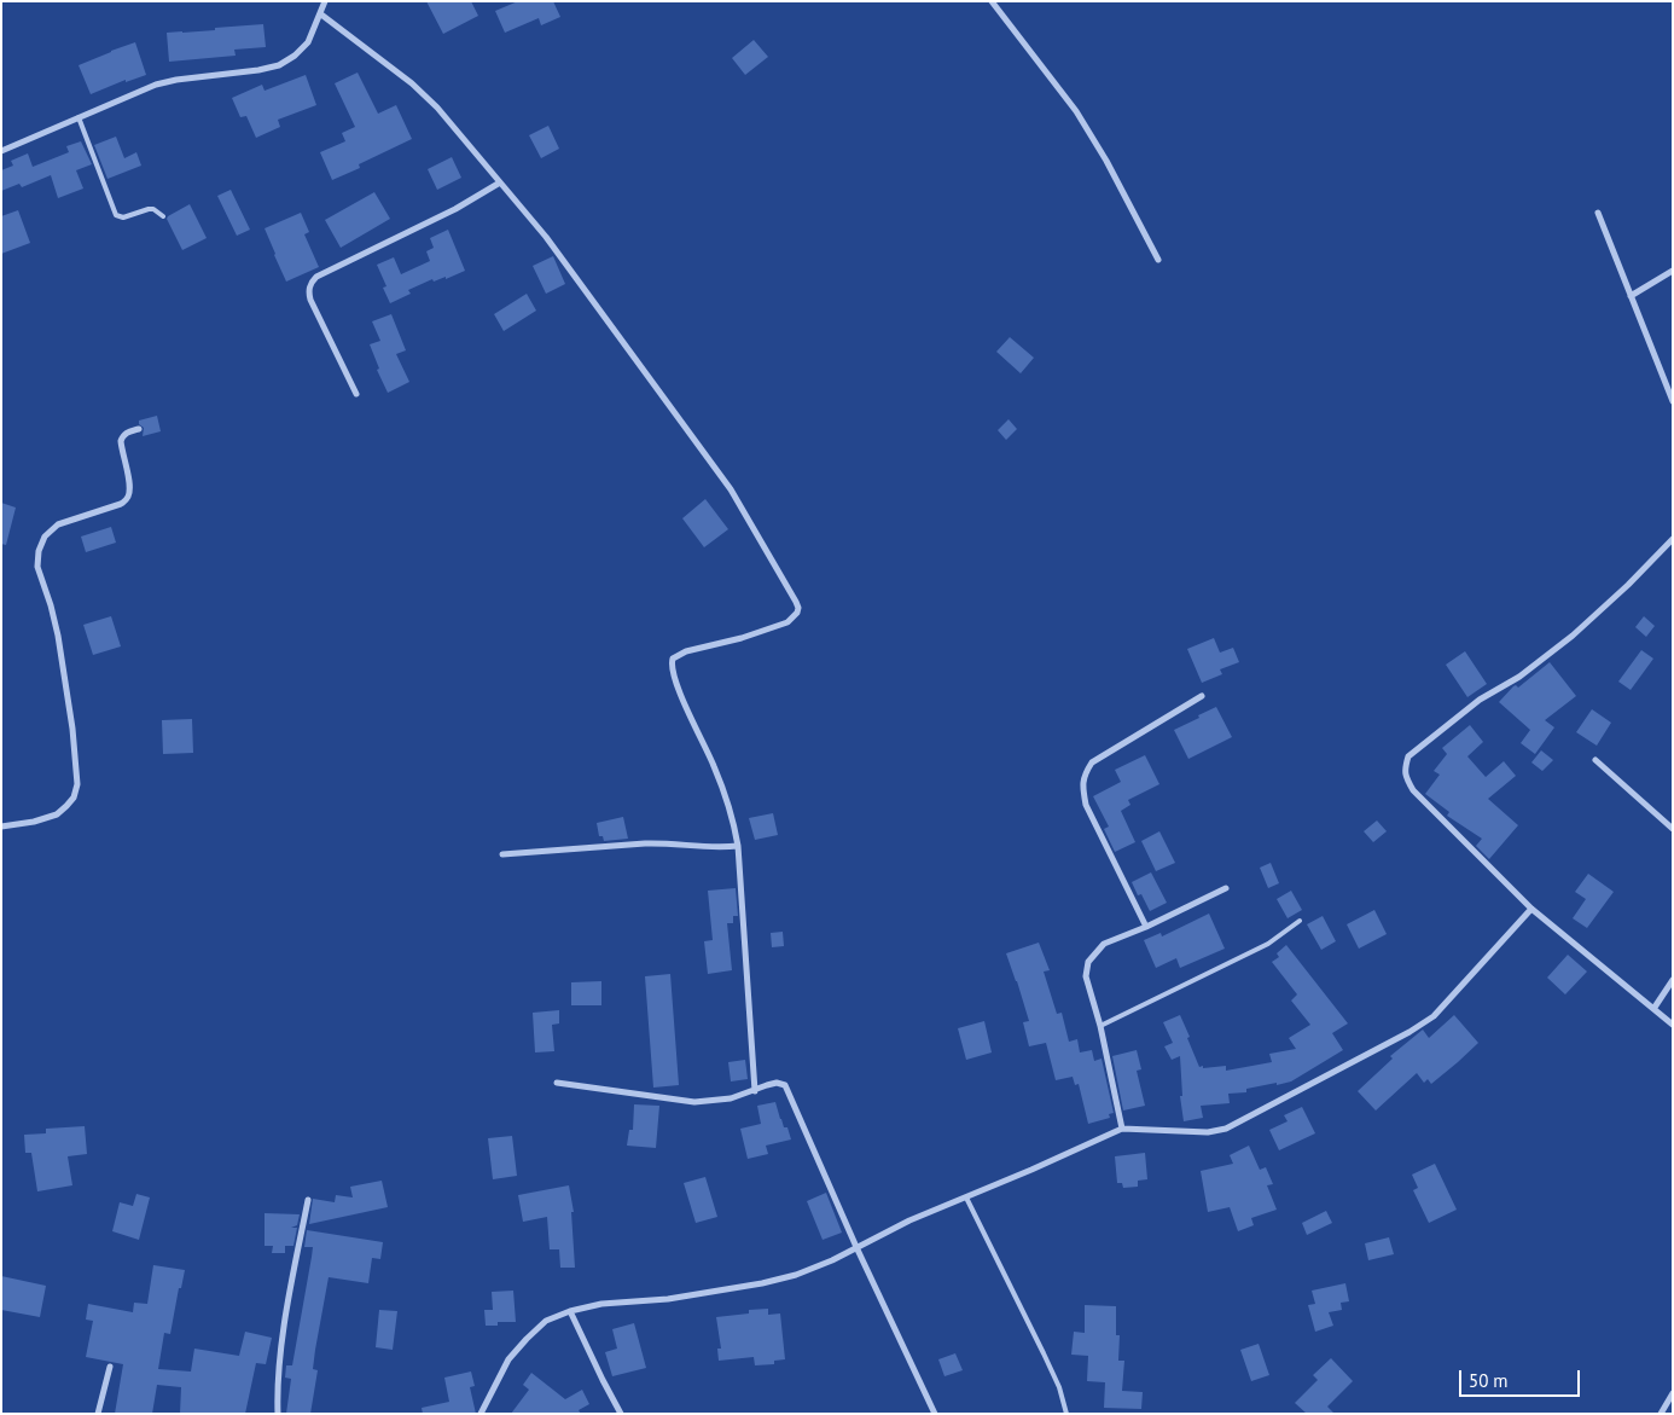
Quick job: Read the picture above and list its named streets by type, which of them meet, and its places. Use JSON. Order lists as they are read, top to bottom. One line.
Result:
{"scale_bar":"50 m"}
